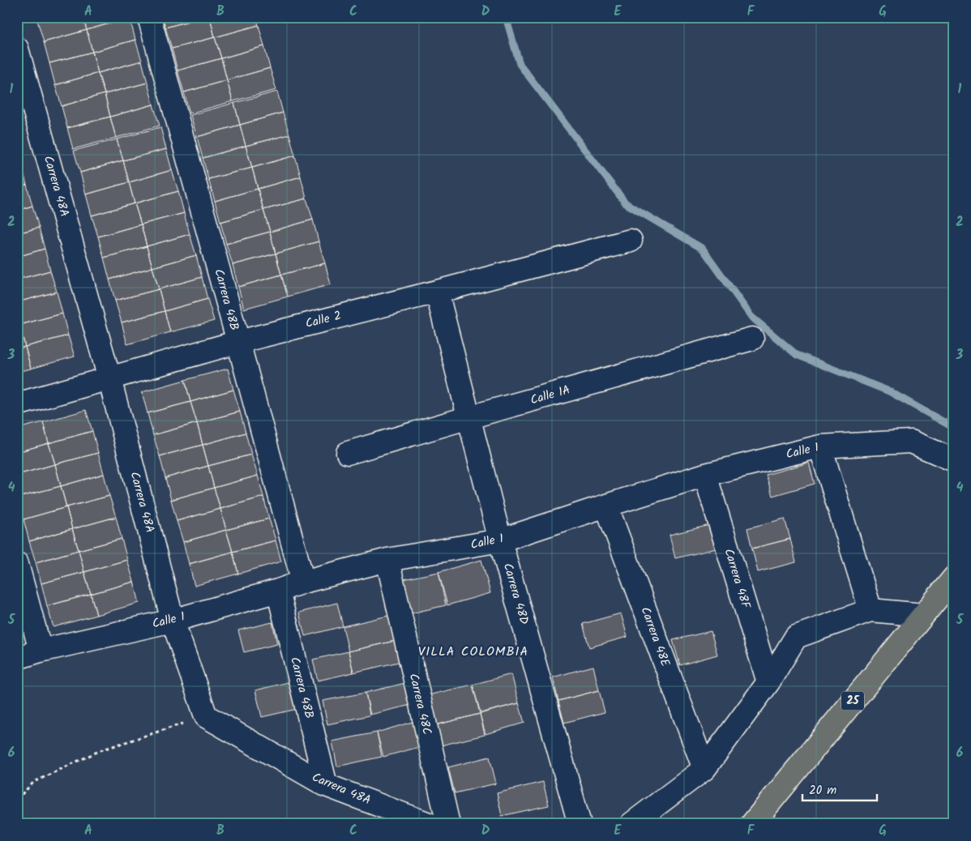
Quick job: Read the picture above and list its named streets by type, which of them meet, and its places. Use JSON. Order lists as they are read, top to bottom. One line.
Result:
{"streets":{"highway":["25"],"street":["Carrera 48A","Carrera 48B","Calle 2","Calle 1A","Calle 1","Carrera 48F","Carrera 48D","Carrera 48E","Carrera 48C"]},"crossings":[["Carrera 48A","Carrera 48B"],["Carrera 48A","Calle 2"],["Carrera 48A","Calle 1"],["Carrera 48B","Calle 2"],["Carrera 48B","Calle 1"],["Calle 2","Carrera 48D"],["Calle 1A","Carrera 48D"],["Calle 1","Carrera 48F"],["Calle 1","Carrera 48D"],["Calle 1","Carrera 48E"],["Calle 1","Carrera 48C"]],"districts":["VILLA COLOMBIA"],"scale_bar":"20 m","grid":{"columns":["A","B","C","D","E","F","G"],"rows":["1","2","3","4","5","6"]}}
